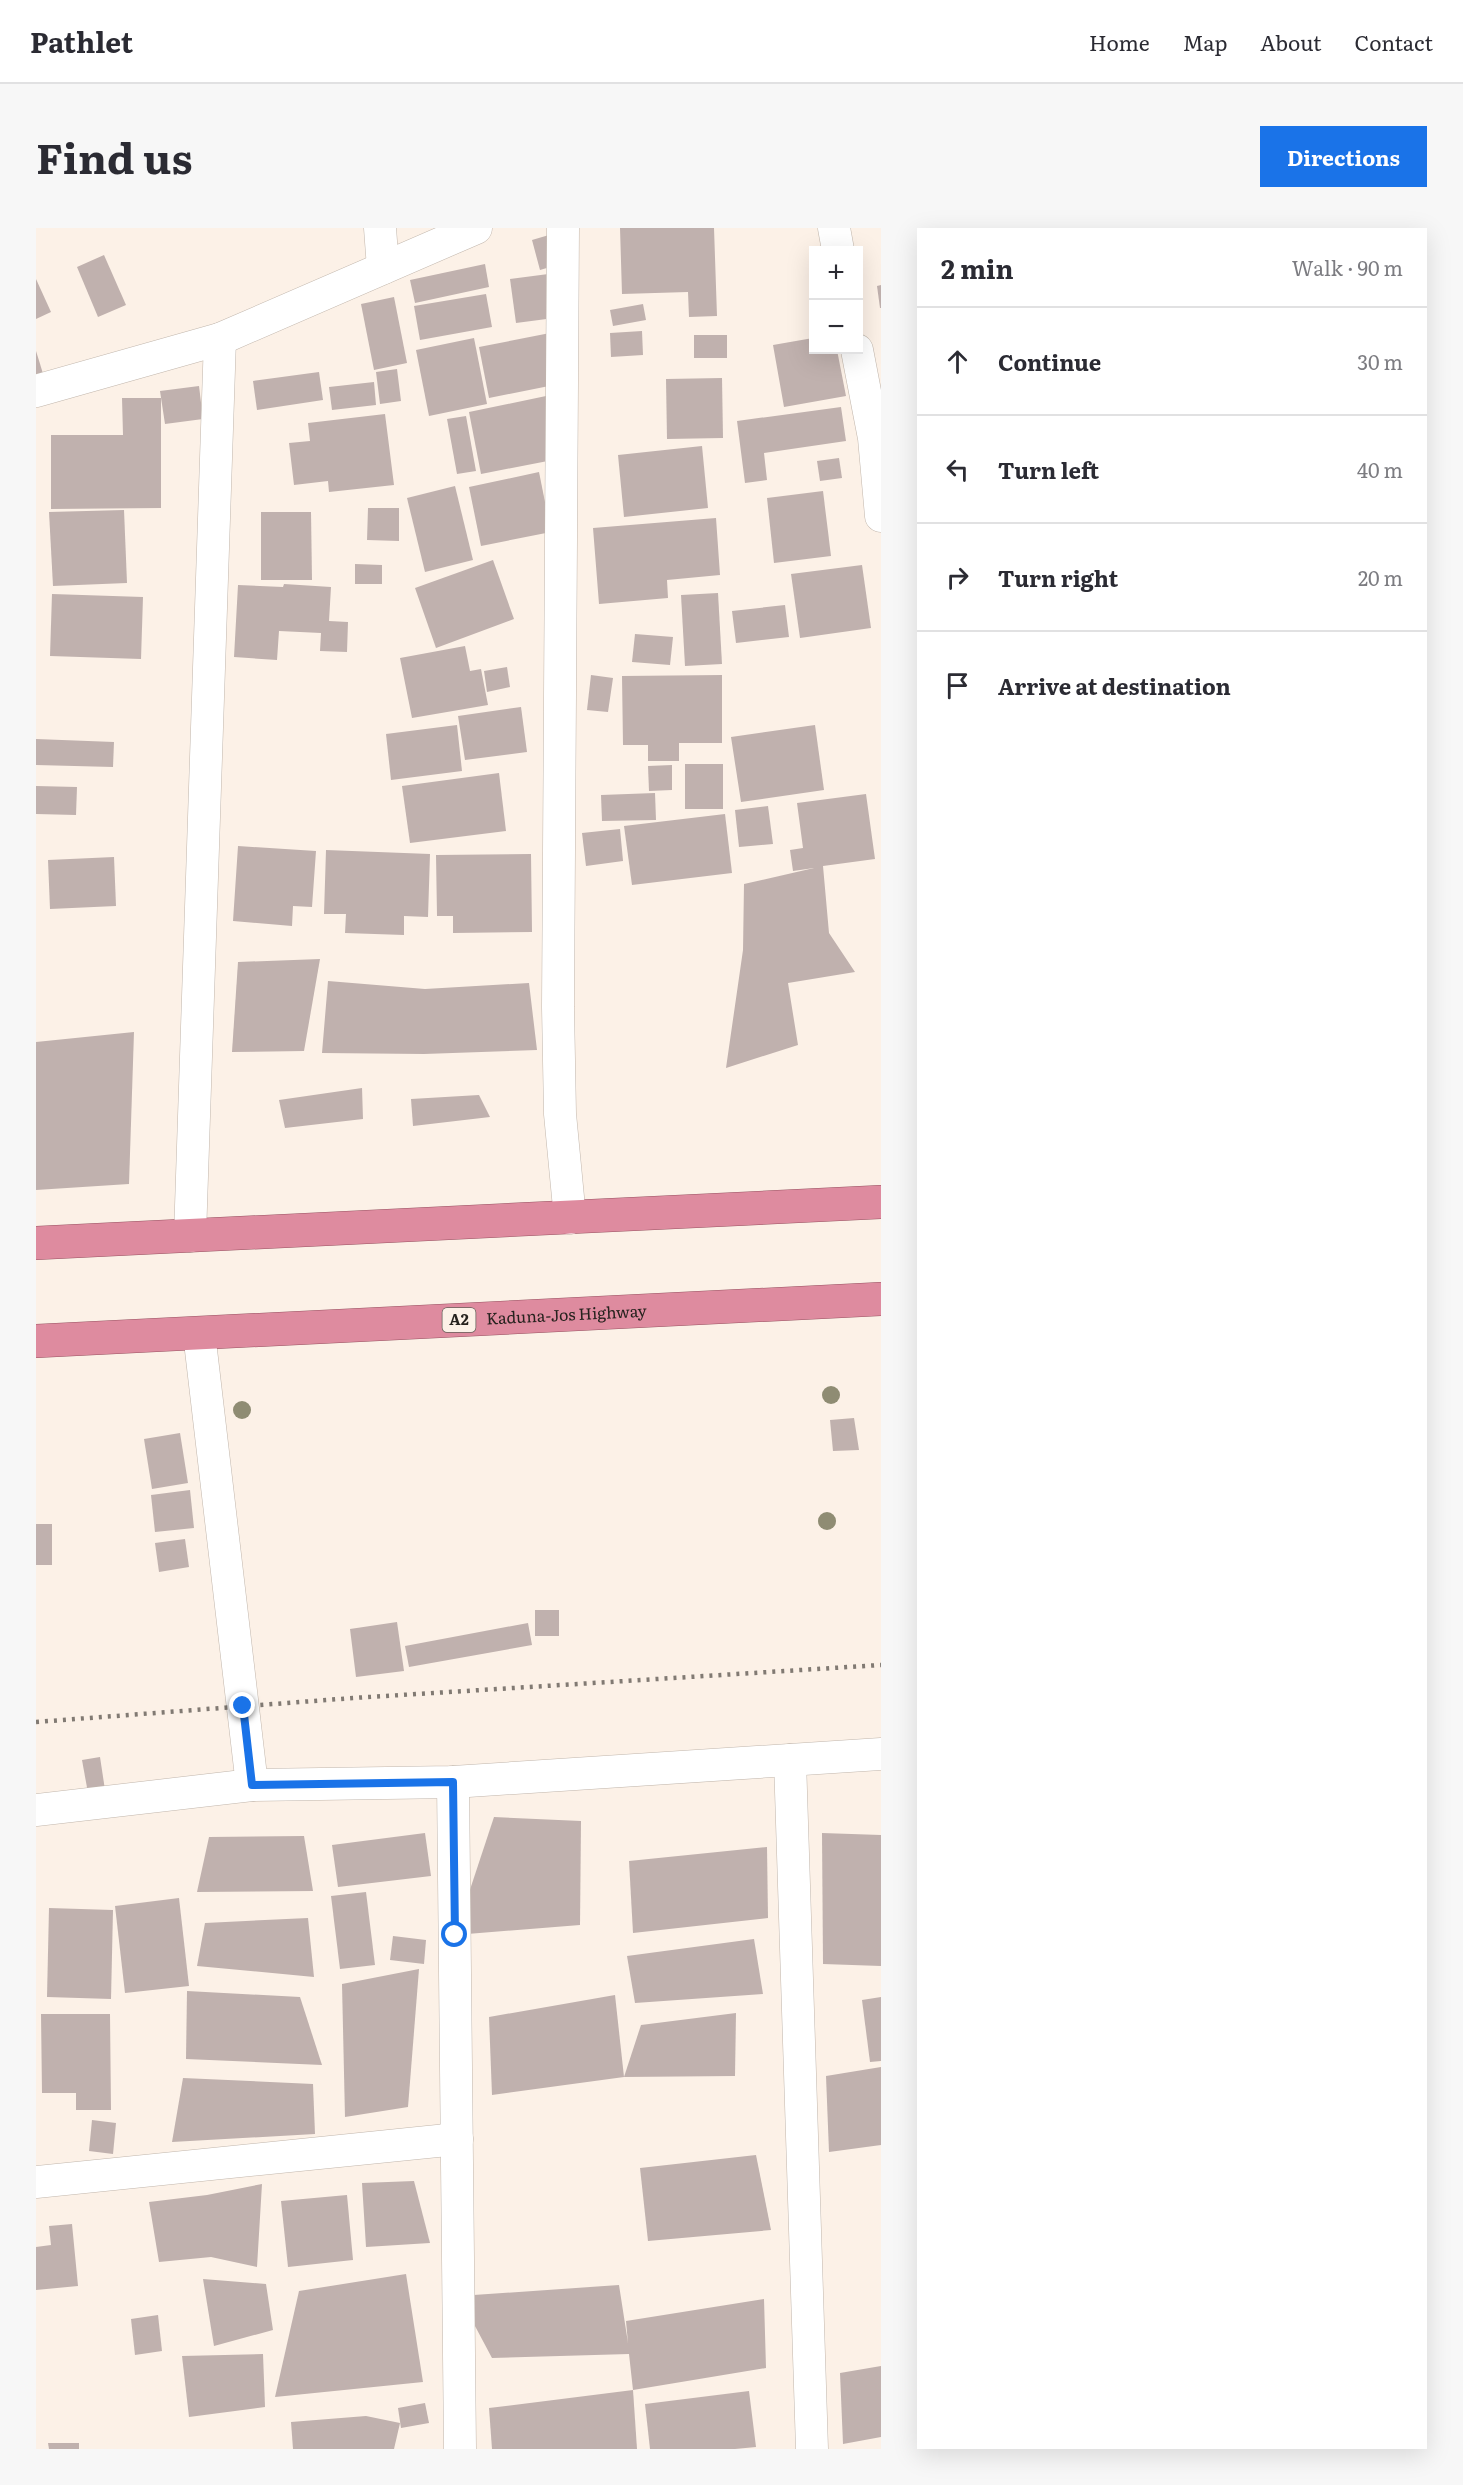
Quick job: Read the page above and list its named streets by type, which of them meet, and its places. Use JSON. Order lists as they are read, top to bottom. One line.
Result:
{"streets":{"highway":["Kaduna-Jos Highway","A2"]},"page":{"header":"Pathlet","nav":["Home","Map","About","Contact"],"title":"Find us","buttons":"Directions","heading":["2 min","Walk · 90 m"],"map_buttons":["+","−"],"list":[["Continue","30 m"],["Turn left","40 m"],["Turn right","20 m"],"Arrive at destination"]}}
